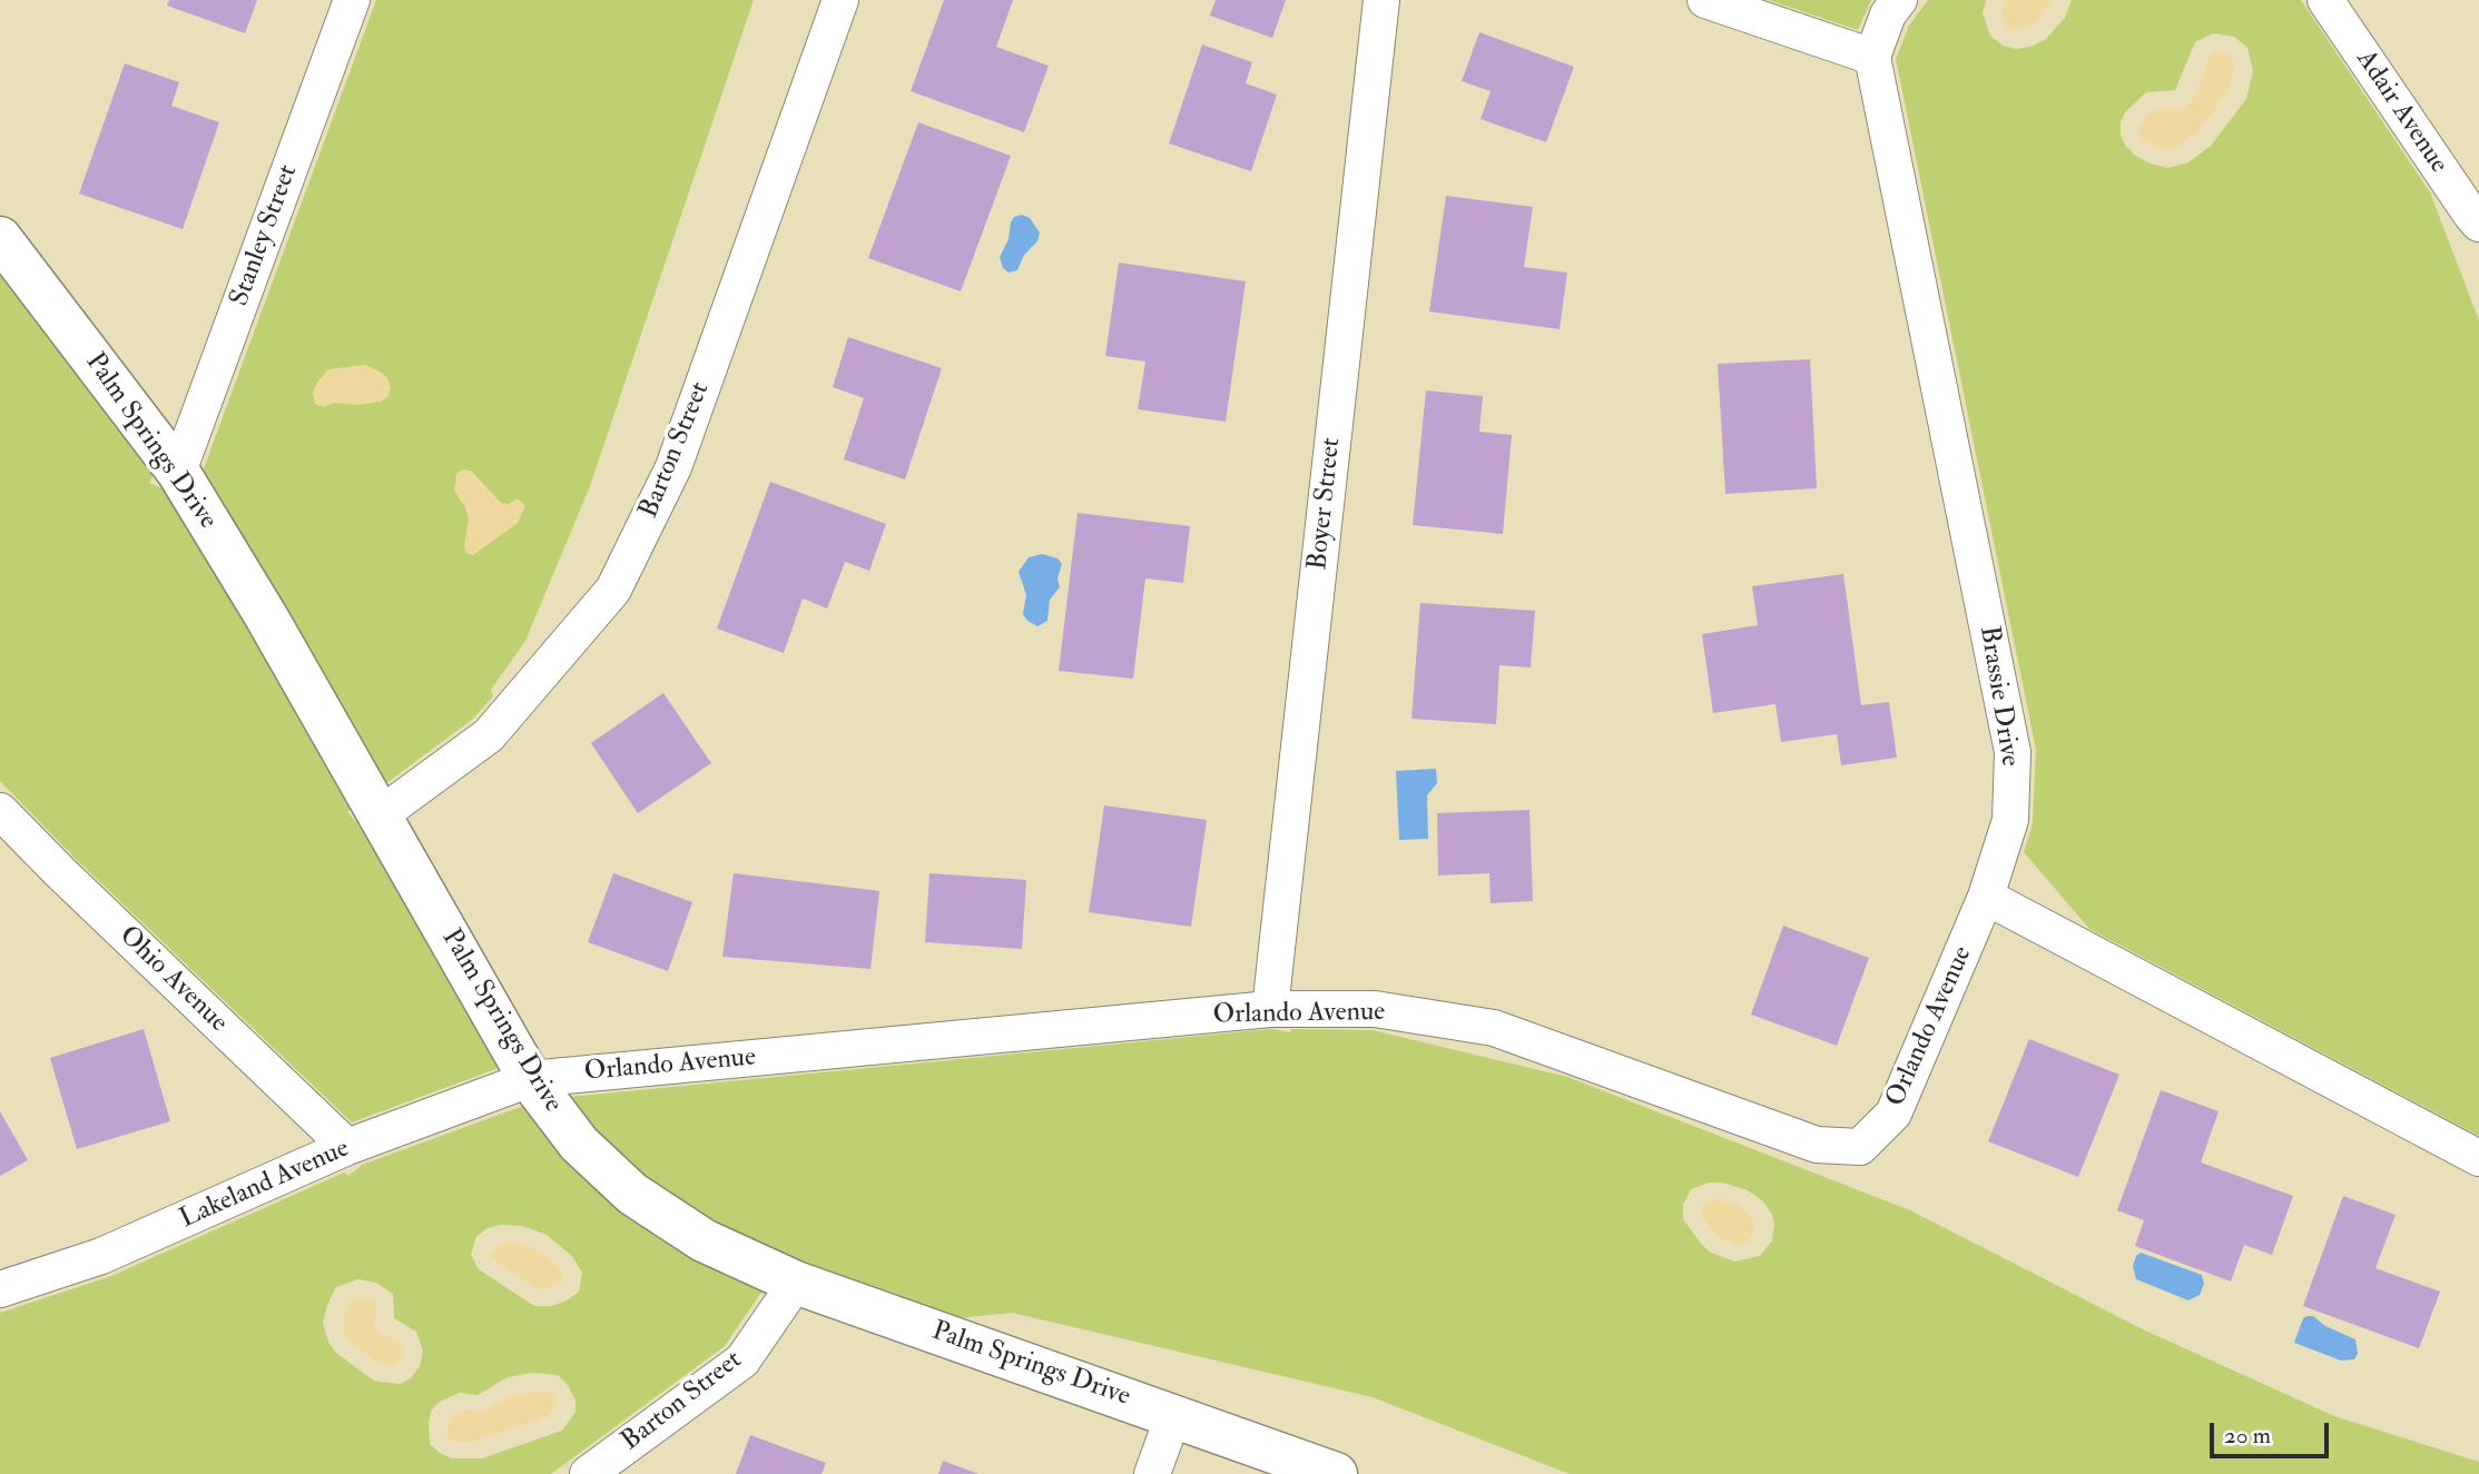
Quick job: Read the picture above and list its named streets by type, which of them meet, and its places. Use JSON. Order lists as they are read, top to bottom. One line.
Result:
{"streets":{"street":["Adair Avenue","Stanley Street","Palm Springs Drive","Barton Street","Boyer Street","Brassie Drive","Ohio Avenue","Orlando Avenue","Lakeland Avenue"]},"crossings":[["Stanley Street","Palm Springs Drive"],["Palm Springs Drive","Barton Street"],["Palm Springs Drive","Orlando Avenue"],["Palm Springs Drive","Lakeland Avenue"],["Boyer Street","Orlando Avenue"],["Brassie Drive","Orlando Avenue"],["Ohio Avenue","Lakeland Avenue"],["Orlando Avenue","Lakeland Avenue"]],"scale_bar":"20 m"}
